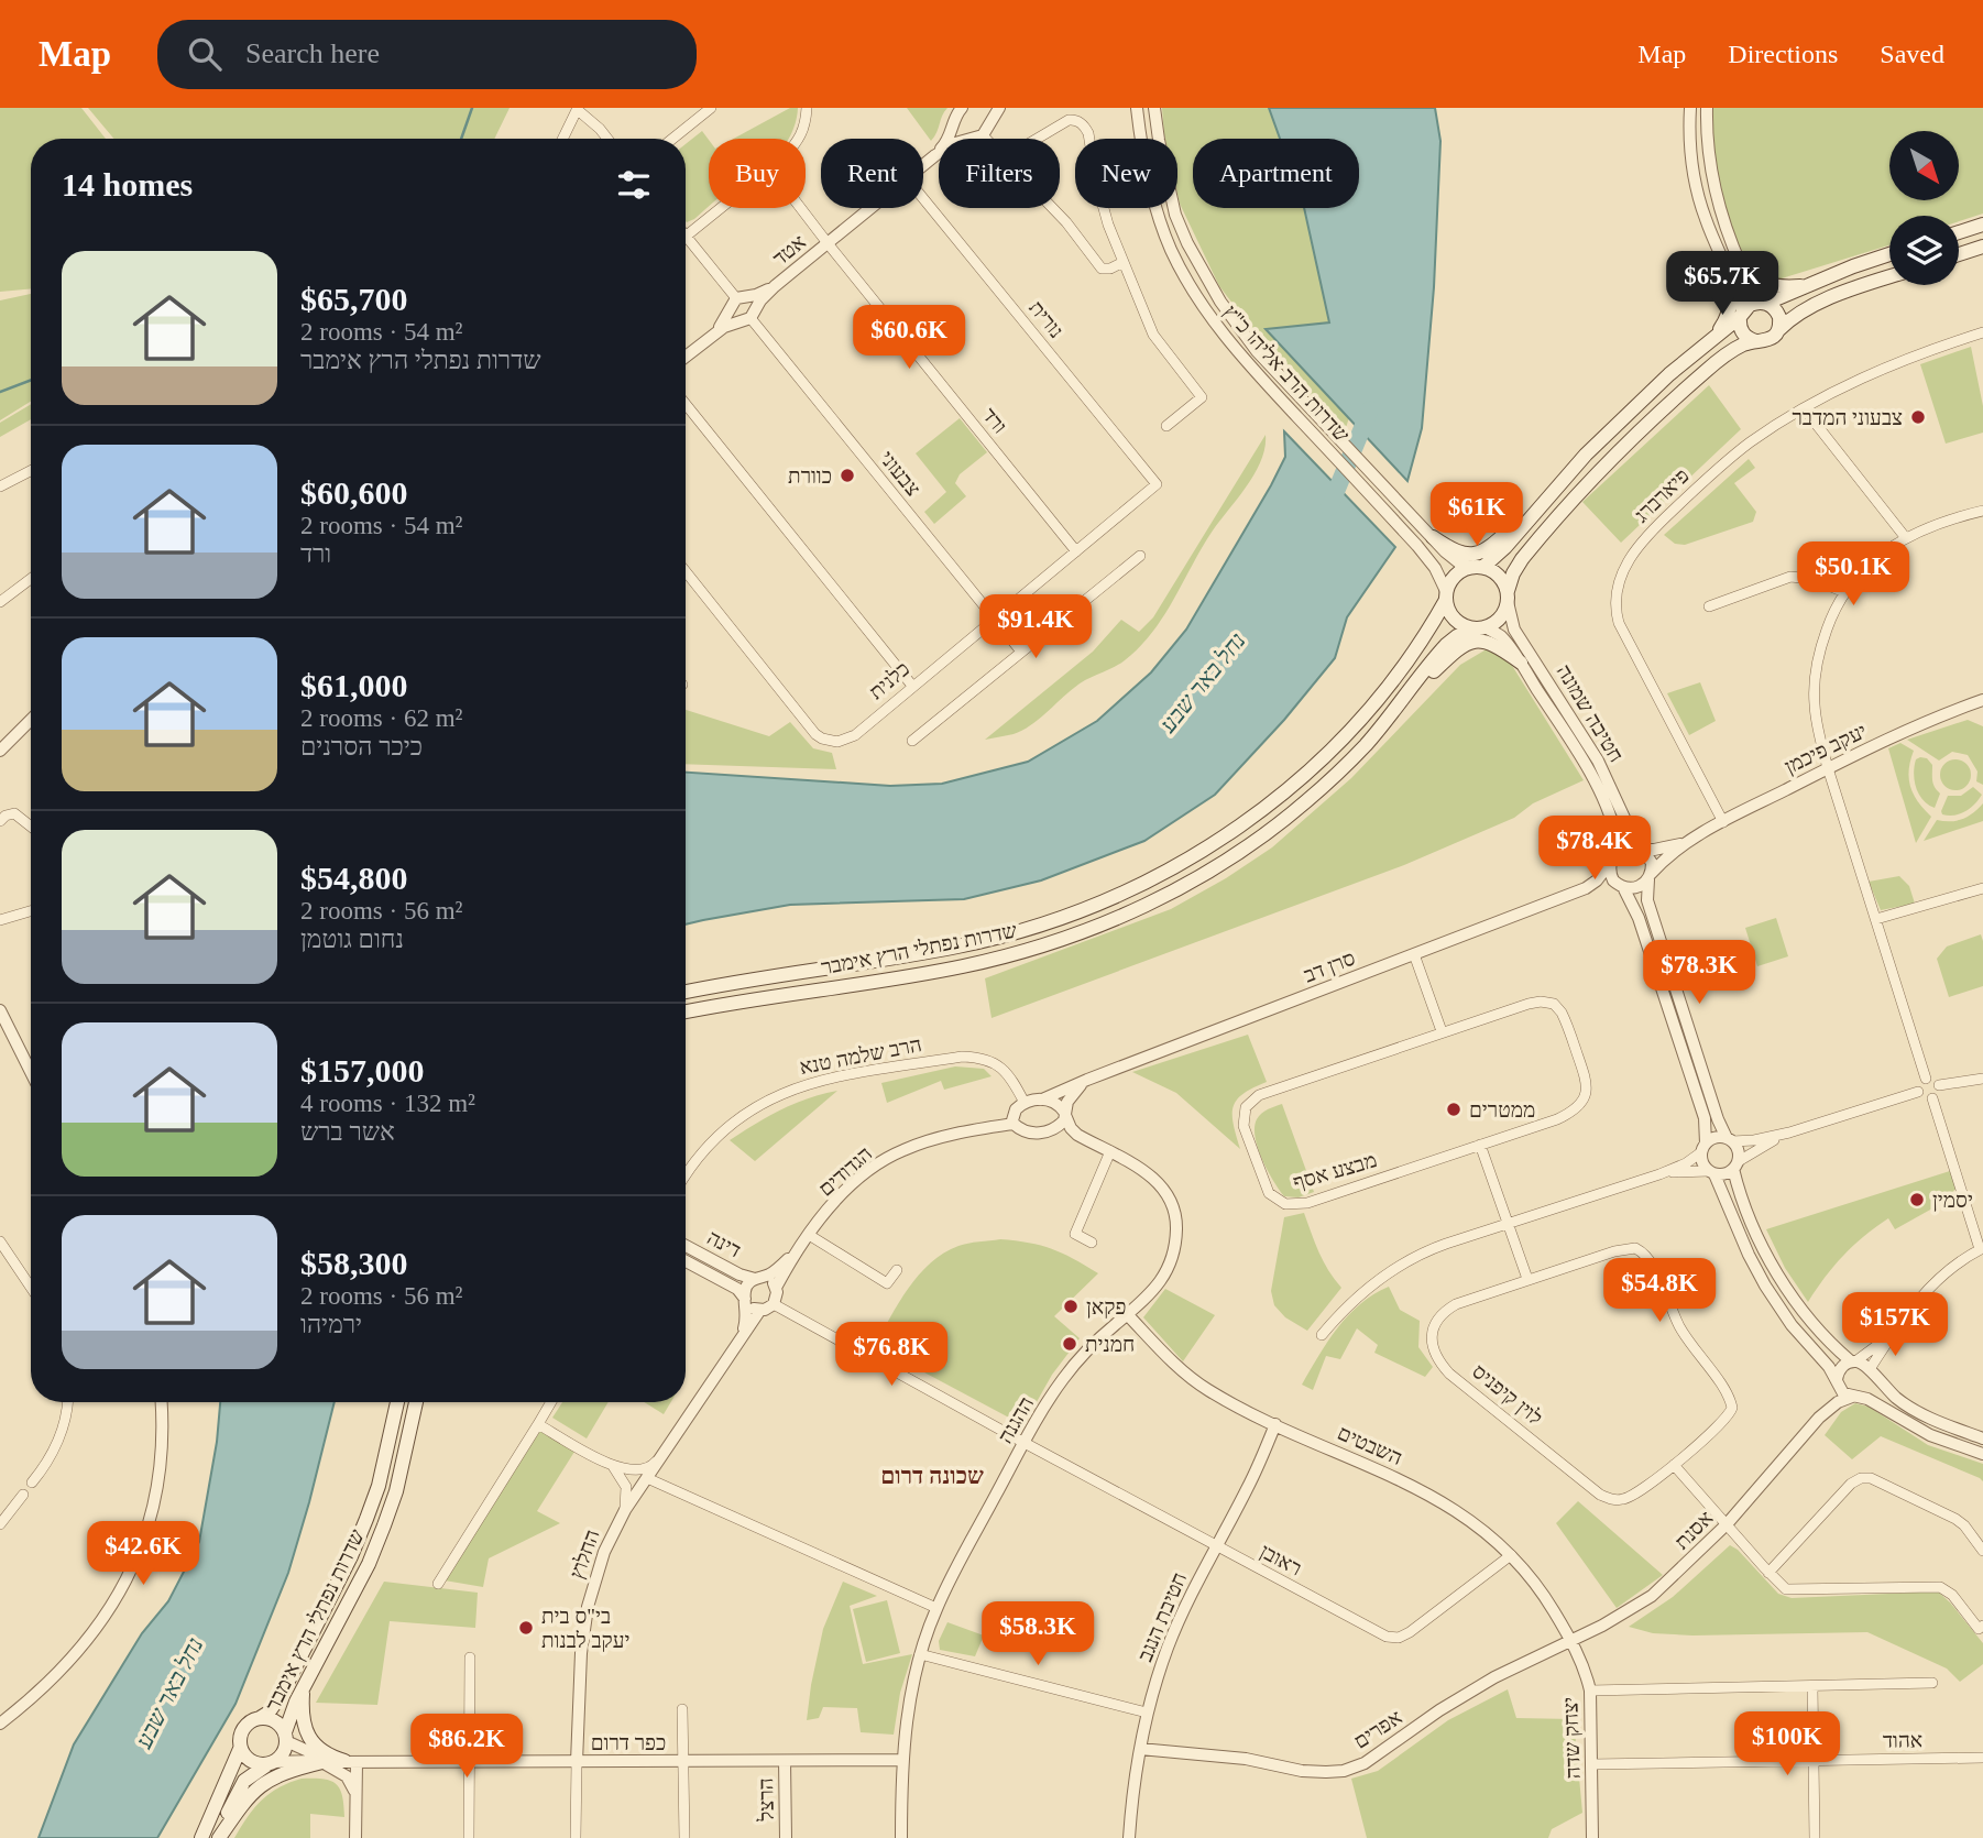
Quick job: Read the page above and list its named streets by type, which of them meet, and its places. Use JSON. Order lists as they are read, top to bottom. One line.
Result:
{"streets":{"main road":["שדרות נפתלי הרץ אימבר"],"street":["אטד","נורית","שדרות הרב אליהו כ\"ץ","ורד","צבעוני","פיארברג","כלנית","חטיבה שמונה","יעקב פיכמן","סרן דב","הרב שלמה טנא","הגדודים","מבצע אסף","דינה","לוין קיפניס","ההגנה","השבטים","אסנת","החלוץ","ראובן","חטיבת הנגב","אפרים","יצחק שדה","אהוד","כפר דרום","הרצל"]},"crossings":[["אטד","ורד"],["אטד","צבעוני"],["נורית","כלנית"],["שדרות הרב אליהו כ\"ץ","חטיבה שמונה"],["שדרות הרב אליהו כ\"ץ","שדרות נפתלי הרץ אימבר"],["ורד","כלנית"],["צבעוני","כלנית"],["פיארברג","יעקב פיכמן"],["חטיבה שמונה","יעקב פיכמן"],["חטיבה שמונה","שדרות נפתלי הרץ אימבר"],["חטיבה שמונה","סרן דב"],["יעקב פיכמן","סרן דב"],["שדרות נפתלי הרץ אימבר","כפר דרום"],["סרן דב","הרב שלמה טנא"],["סרן דב","הגדודים"],["סרן דב","ההגנה"],["הרב שלמה טנא","הגדודים"],["הרב שלמה טנא","ההגנה"],["הגדודים","דינה"],["הגדודים","ההגנה"],["ההגנה","השבטים"],["ההגנה","ראובן"],["ההגנה","כפר דרום"],["השבטים","אסנת"],["השבטים","ראובן"],["השבטים","חטיבת הנגב"],["השבטים","אפרים"],["השבטים","יצחק שדה"],["אסנת","אפרים"],["אסנת","יצחק שדה"],["החלוץ","כפר דרום"],["ראובן","חטיבת הנגב"],["חטיבת הנגב","אפרים"],["אפרים","יצחק שדה"],["יצחק שדה","אהוד"],["כפר דרום","הרצל"]],"districts":["שכונה דרום"],"water":["נחל באר שבע"],"places":["צבעוני המדבר","כוורת","ממטרים","יסמין","פקאן","חמנית","בי\"ס בית יעקב לבנות"],"north":"bottom right","page":{"header":"Map","search":"Search here","nav":["Map","Directions","Saved"],"chip":["Buy","Rent","Filters","New","Apartment"],"heading":"14 homes","list":[{"name":"$65,700","note":"2 rooms · 54 m² · שדרות נפתלי הרץ אימבר"},{"name":"$60,600","note":"2 rooms · 54 m² · ורד"},{"name":"$61,000","note":"2 rooms · 62 m² · כיכר הסרנים"},{"name":"$54,800","note":"2 rooms · 56 m² · נחום גוטמן"},{"name":"$157,000","note":"4 rooms · 132 m² · אשר ברש"},{"name":"$58,300","note":"2 rooms · 56 m² · ירמיהו"}],"price":["$65.7K","$60.6K","$61K","$50.1K","$91.4K","$78.4K","$78.3K","$54.8K","$157K","$76.8K","$42.6K","$58.3K","$100K","$86.2K"]}}
